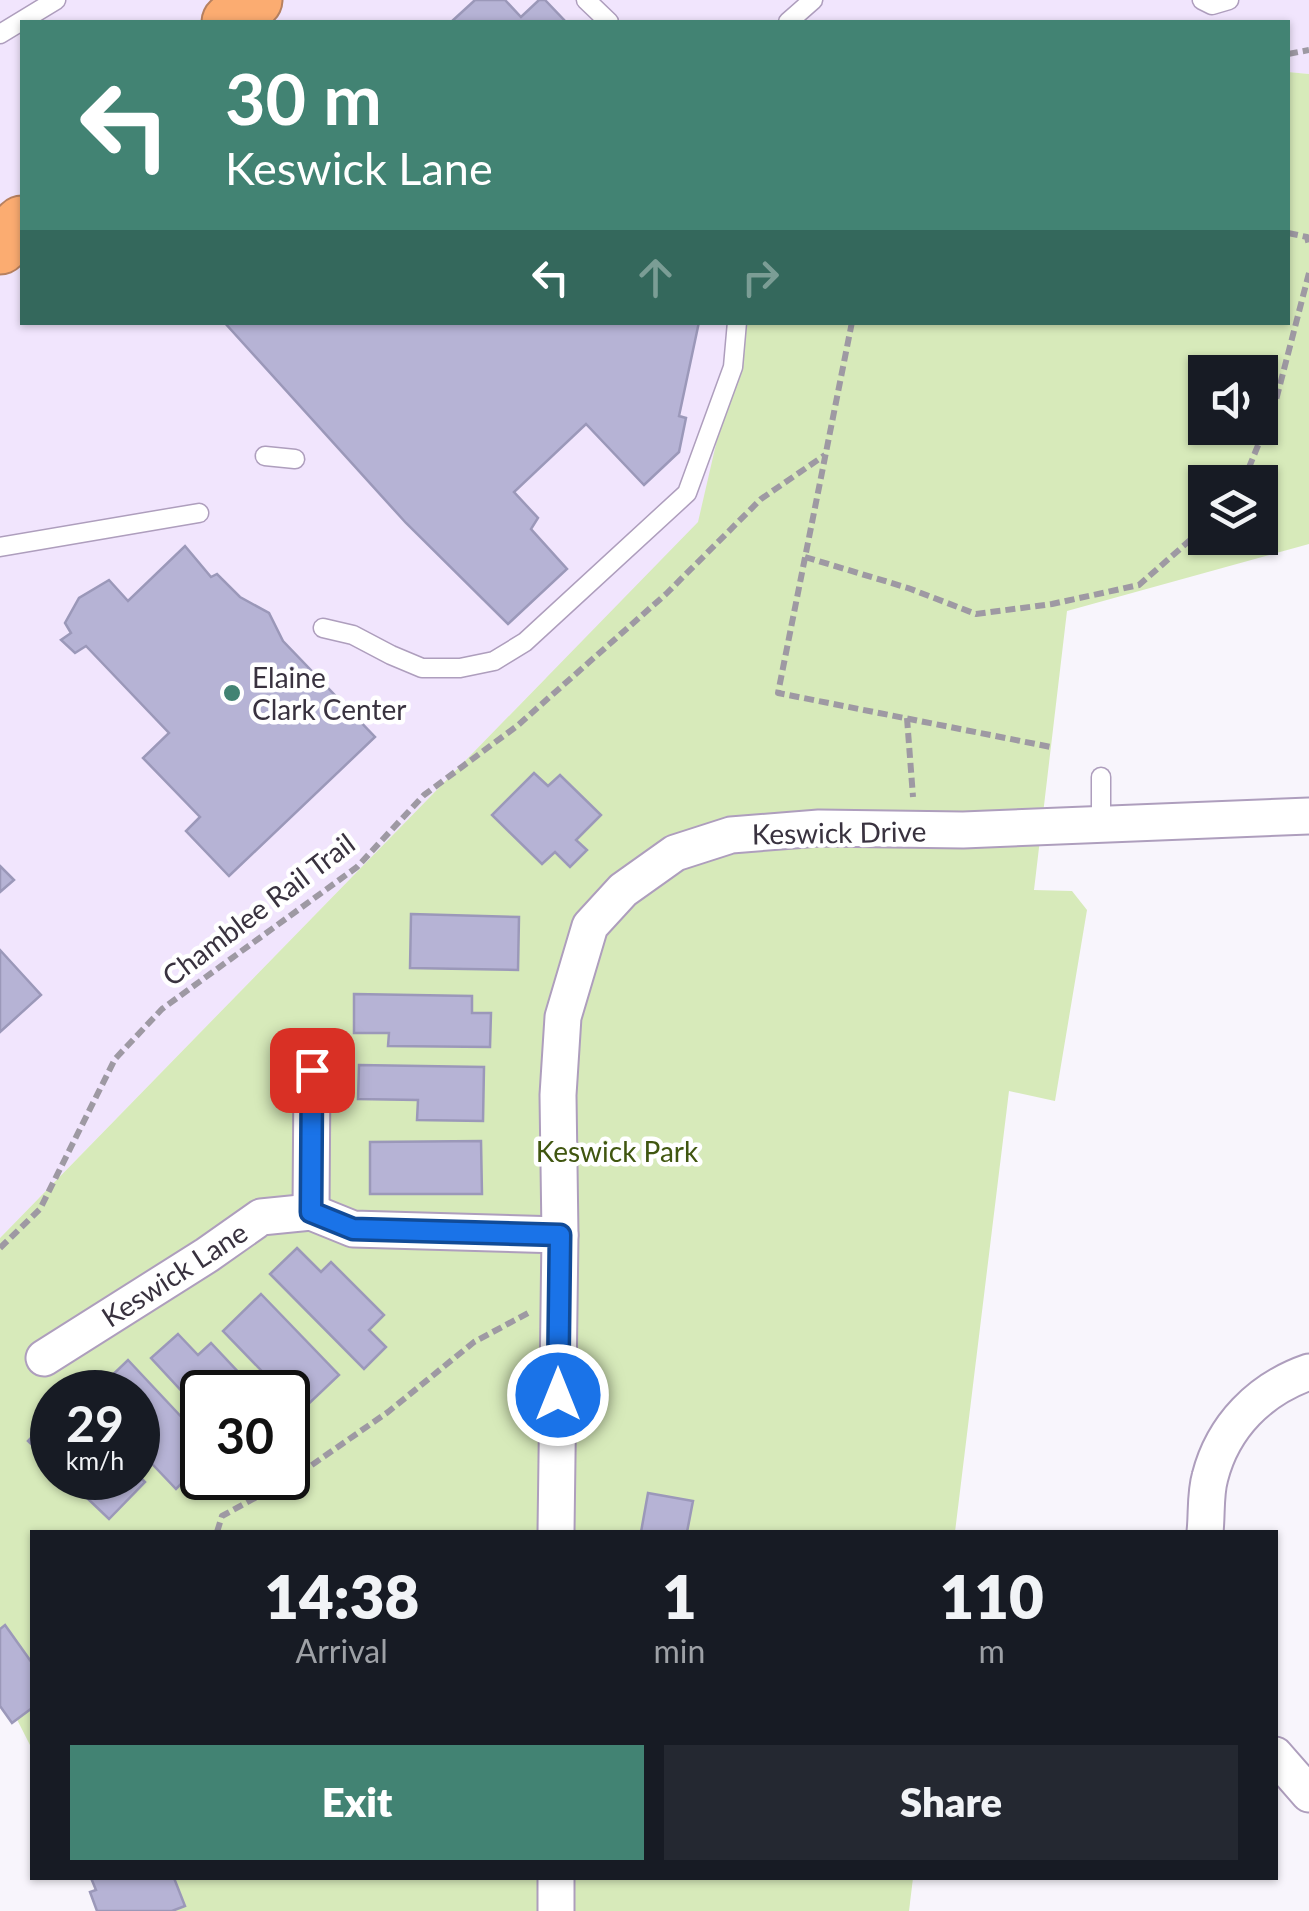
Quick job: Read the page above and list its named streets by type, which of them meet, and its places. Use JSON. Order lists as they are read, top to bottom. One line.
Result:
{"streets":{"street":["Keswick Drive","Keswick Lane"],"path":["Chamblee Rail Trail"]},"crossings":[["Keswick Drive","Keswick Lane"]],"parks":["Keswick Park"],"places":["Elaine Clark Center"],"page":{"turn":["30 m","Keswick Lane"],"speed":"29 km/h","limit":"30","eta":["14:38","Arrival","1","min","110","m"],"buttons":["Exit","Share"]}}
